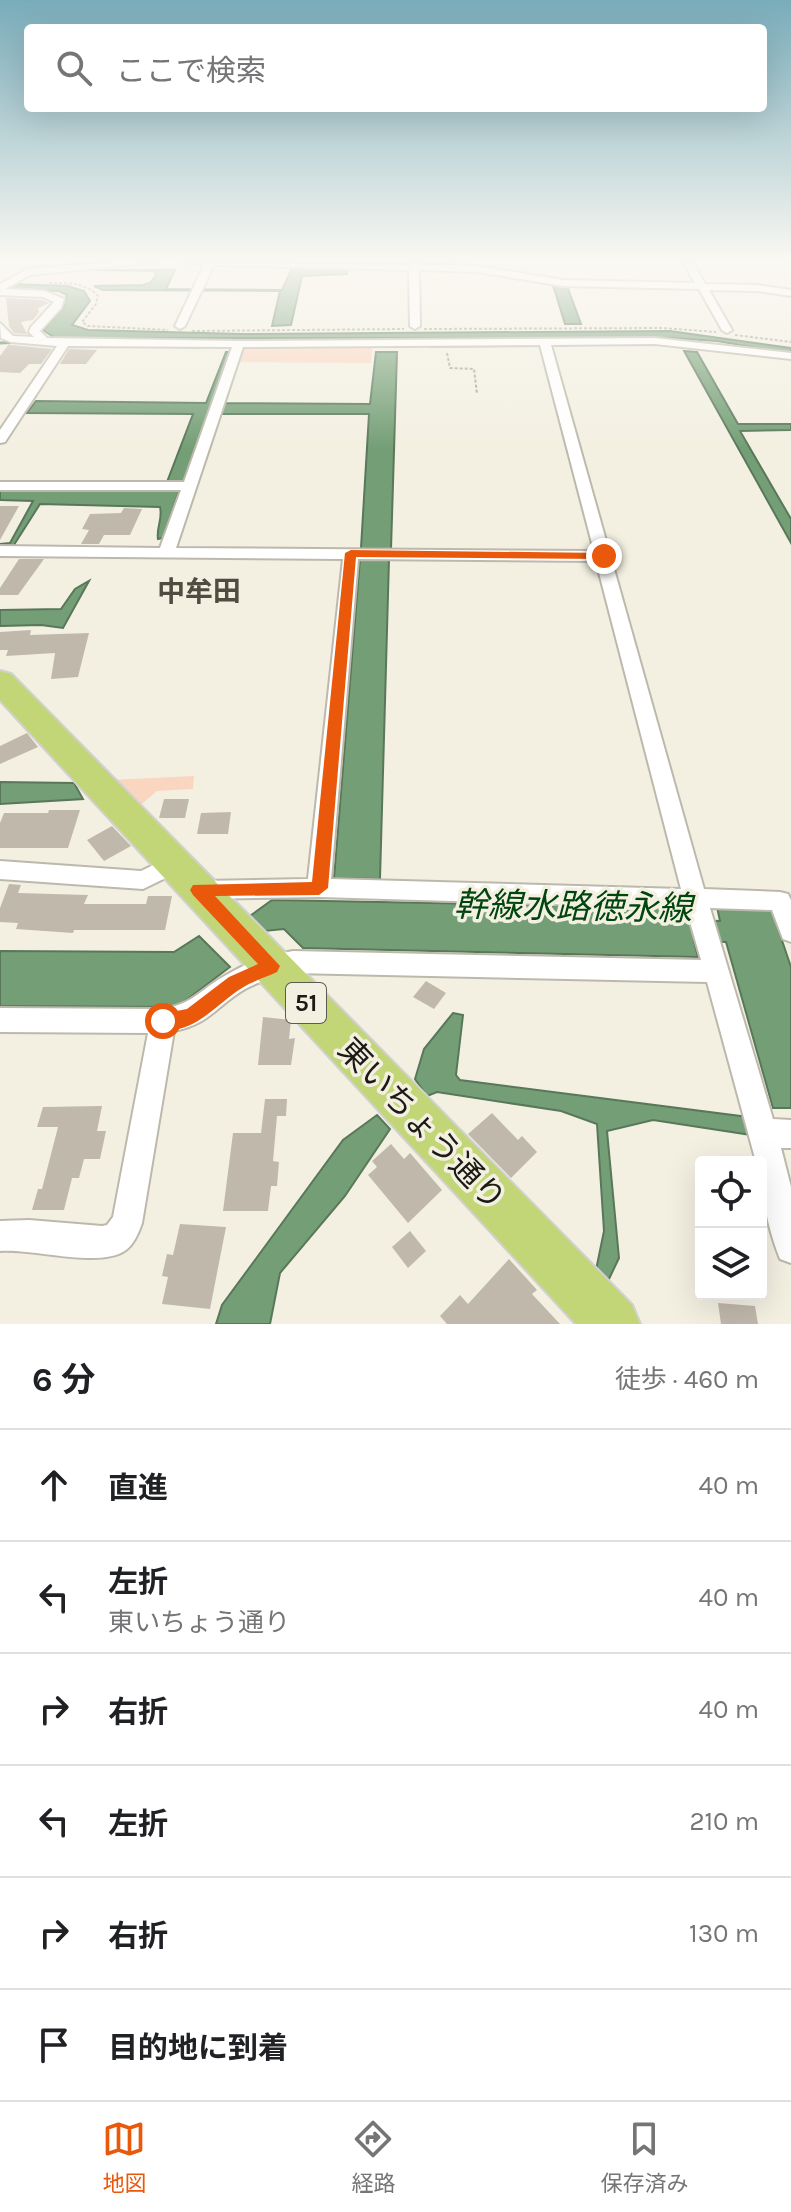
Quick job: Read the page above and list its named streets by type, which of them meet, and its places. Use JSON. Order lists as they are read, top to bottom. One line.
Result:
{"streets":{"main road":["51","東いちょう通り"]},"districts":["中牟田"],"water":["幹線水路徳永線"],"page":{"search":"ここで検索","heading":["6 分","徒歩 · 460 m"],"list":[["直進","40 m"],["左折","東いちょう通り","40 m"],["右折","40 m"],["左折","210 m"],["右折","130 m"],"目的地に到着"],"nav":["地図","経路","保存済み"]}}
